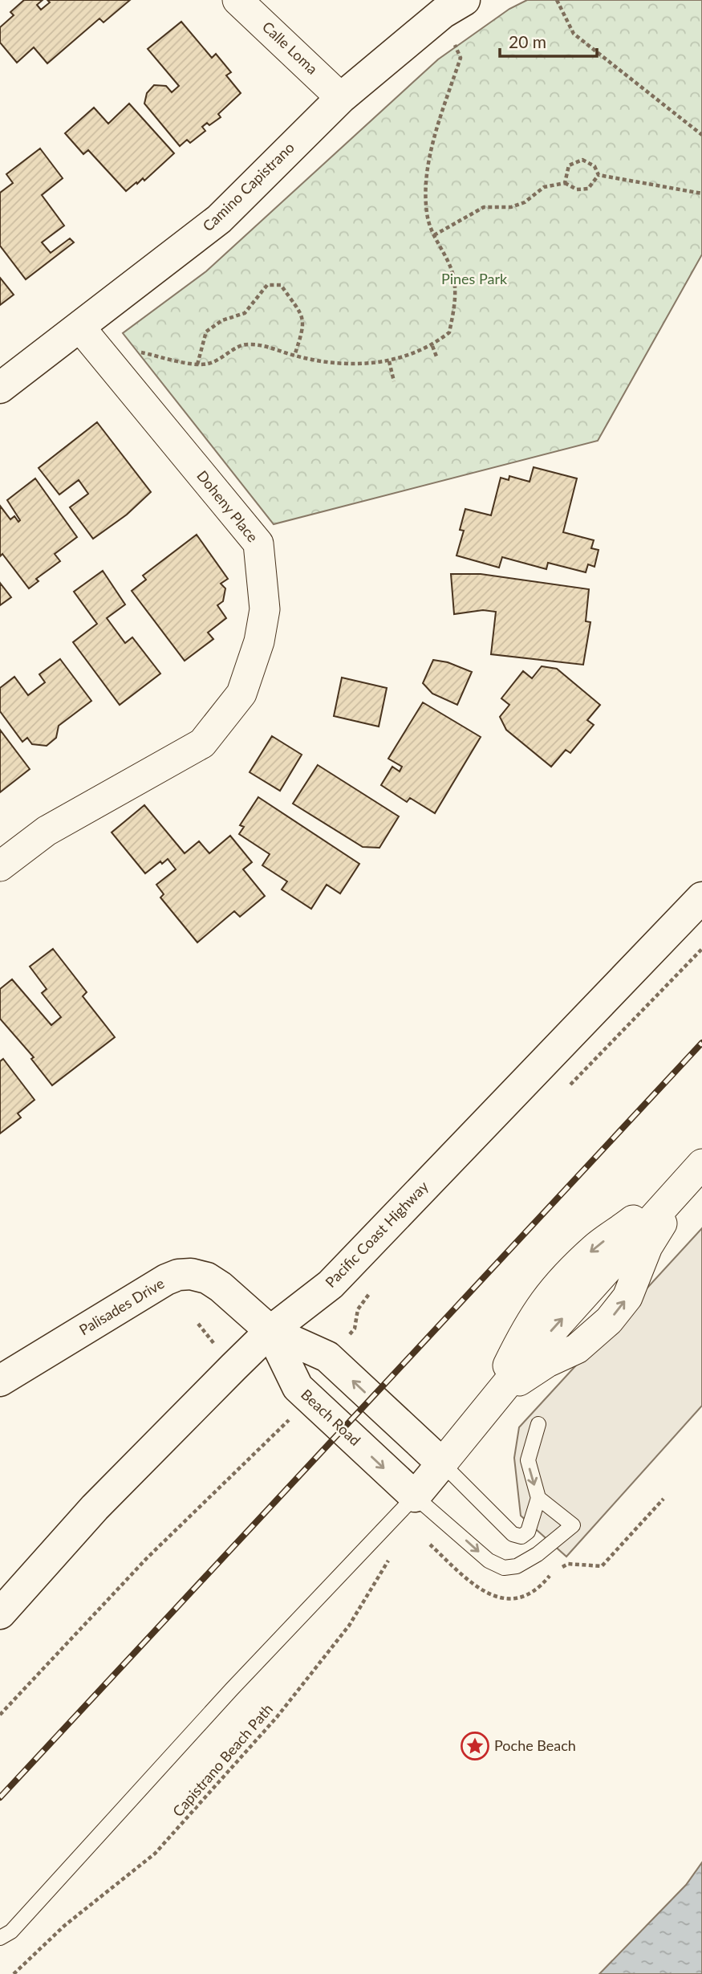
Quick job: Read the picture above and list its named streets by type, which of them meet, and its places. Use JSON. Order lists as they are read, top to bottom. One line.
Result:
{"streets":{"main road":["Camino Capistrano","Pacific Coast Highway","Palisades Drive","Beach Road"],"street":["Calle Loma","Doheny Place"],"path":["Capistrano Beach Path"]},"crossings":[["Calle Loma","Camino Capistrano"],["Camino Capistrano","Doheny Place"],["Pacific Coast Highway","Palisades Drive"],["Pacific Coast Highway","Beach Road"],["Palisades Drive","Beach Road"]],"parks":["Pines Park"],"places":{"place":["Poche Beach"]},"scale_bar":"20 m"}
